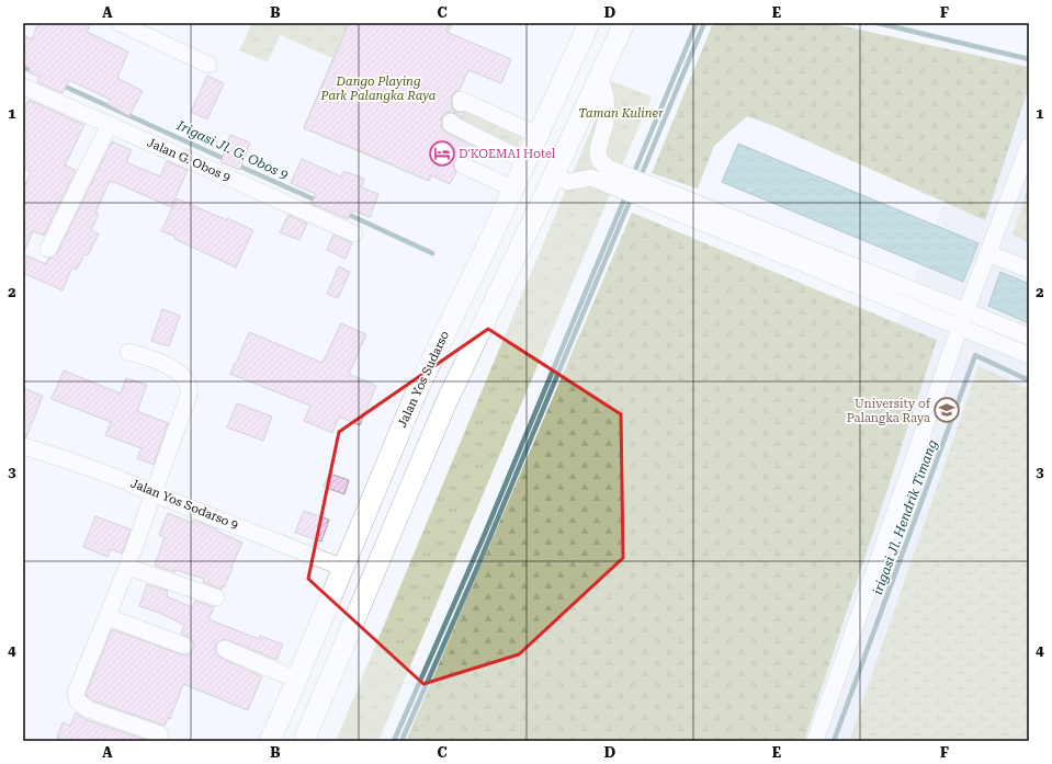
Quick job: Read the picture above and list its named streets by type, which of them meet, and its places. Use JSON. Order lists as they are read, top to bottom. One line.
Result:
{"streets":{"main road":["Jalan Yos Sudarso"],"street":["Jalan G. Obos 9","Jalan Yos Sodarso 9"]},"crossings":[["Jalan Yos Sudarso","Jalan Yos Sodarso 9"]],"water":["Irigasi Jl. G. Obos 9","irigasi Jl. Hendrik Timang"],"parks":["Dango Playing Park Palangka Raya","Taman Kuliner"],"places":{"hotel":["D'KOEMAI Hotel"],"school or university":["University of Palangka Raya"]},"grid":{"columns":["A","B","C","D","E","F"],"rows":["1","2","3","4"]}}
